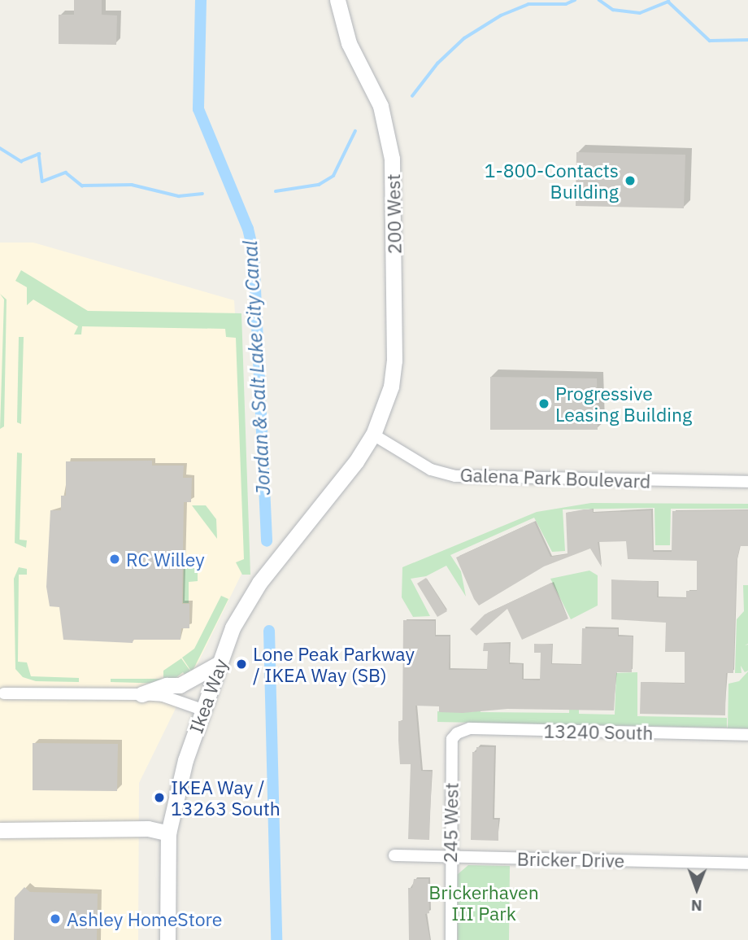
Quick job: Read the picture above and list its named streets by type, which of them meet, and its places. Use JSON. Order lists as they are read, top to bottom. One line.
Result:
{"streets":{"main road":["200 West","Ikea Way"],"street":["Galena Park Boulevard","13240 South","245 West","Bricker Drive"]},"crossings":[["200 West","Galena Park Boulevard"],["200 West","Ikea Way"],["Galena Park Boulevard","Ikea Way"],["13240 South","245 West"],["245 West","Bricker Drive"]],"water":["Jordan & Salt Lake City Canal"],"parks":["Brickerhaven III Park"],"places":["1-800-Contacts Building","Progressive Leasing Building","RC Willey","Lone Peak Parkway / IKEA Way (SB)","IKEA Way / 13263 South","Ashley HomeStore"],"north":"bottom"}
